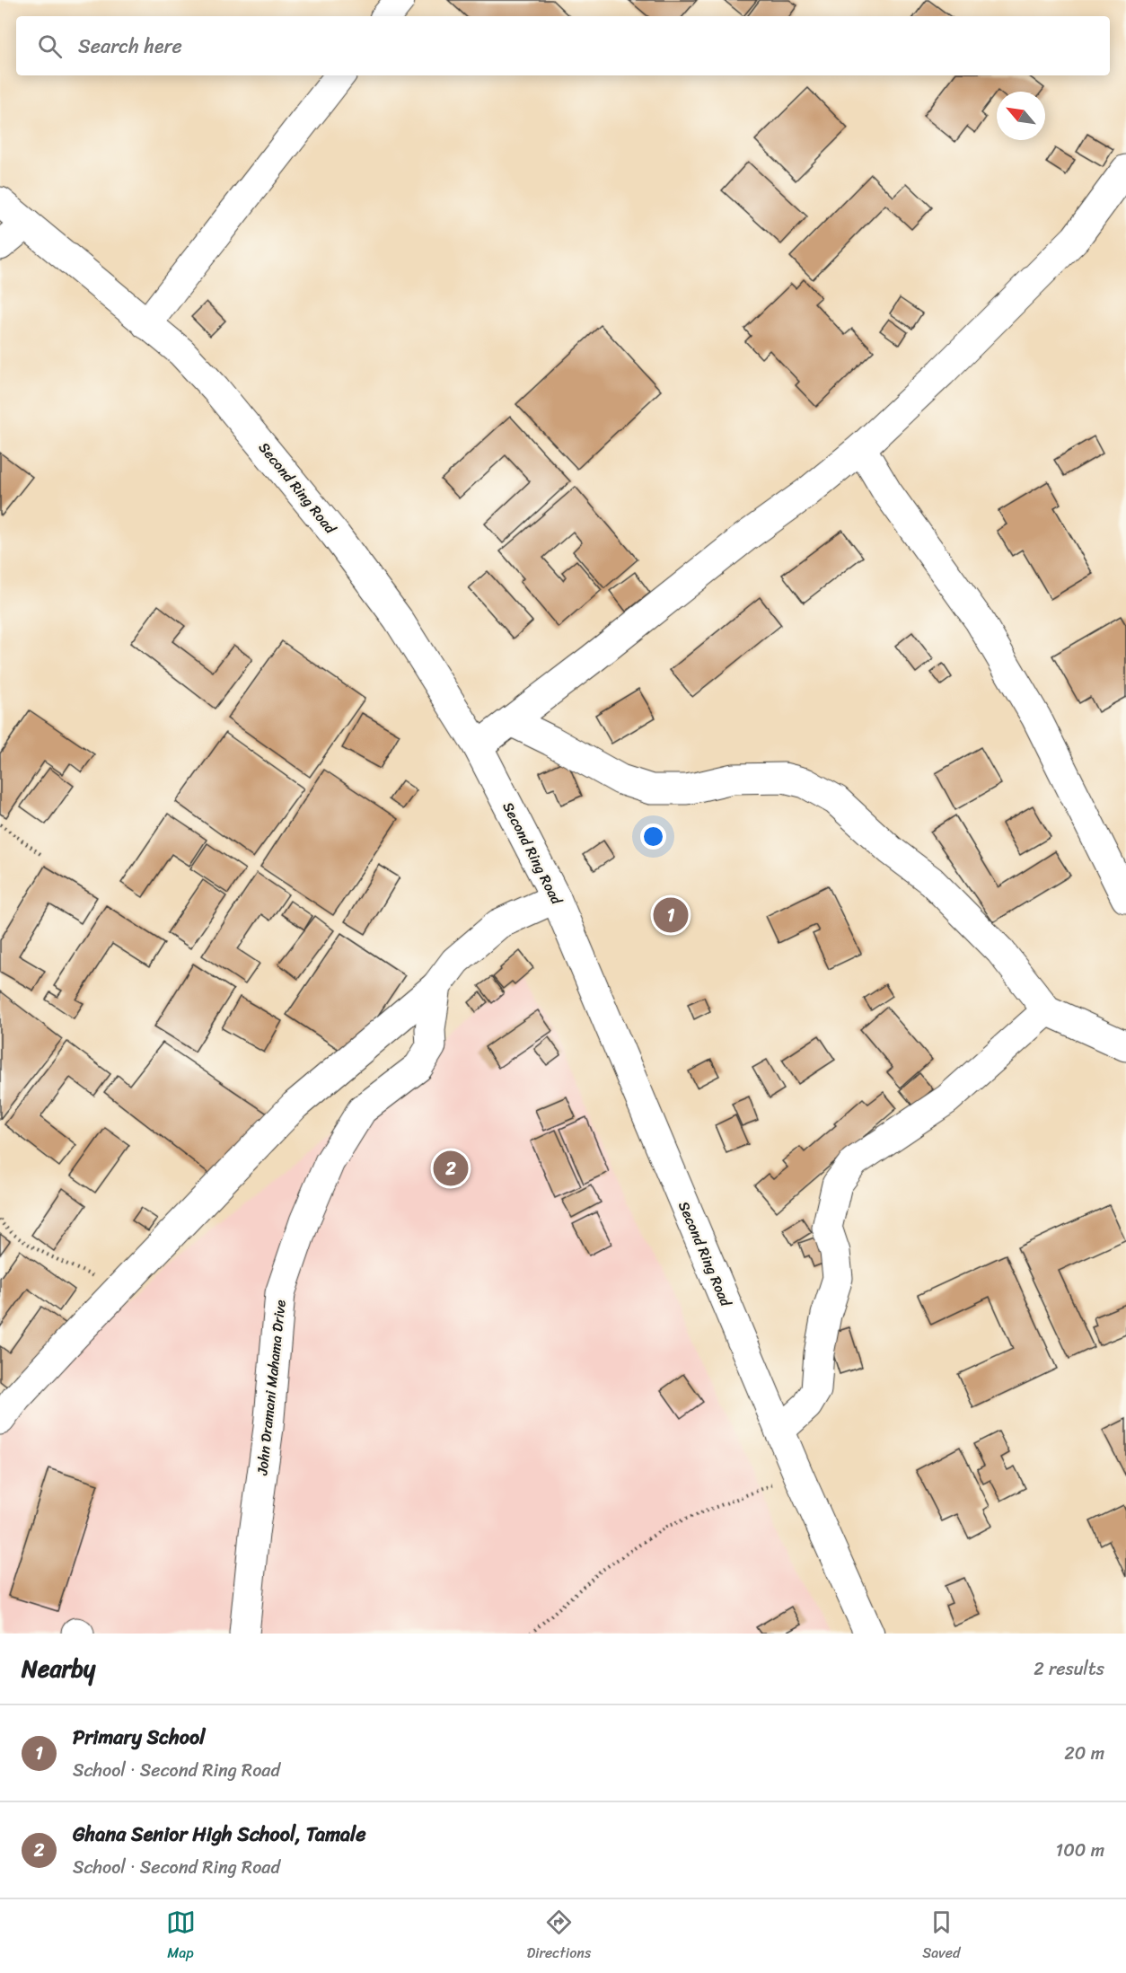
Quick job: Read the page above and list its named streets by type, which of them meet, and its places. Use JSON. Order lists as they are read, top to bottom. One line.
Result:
{"streets":{"street":["Second Ring Road","John Dramani Mahama Drive"]},"crossings":[["Second Ring Road","John Dramani Mahama Drive"]],"north":"top left","page":{"search":"Search here","pins":["1","2"],"heading":["Nearby","2 results"],"list":[{"mark":"1","name":"Primary School","note":"School · Second Ring Road","value":"20 m"},{"mark":"2","name":"Ghana Senior High School, Tamale","note":"School · Second Ring Road","value":"100 m"}],"nav":["Map","Directions","Saved"]}}
